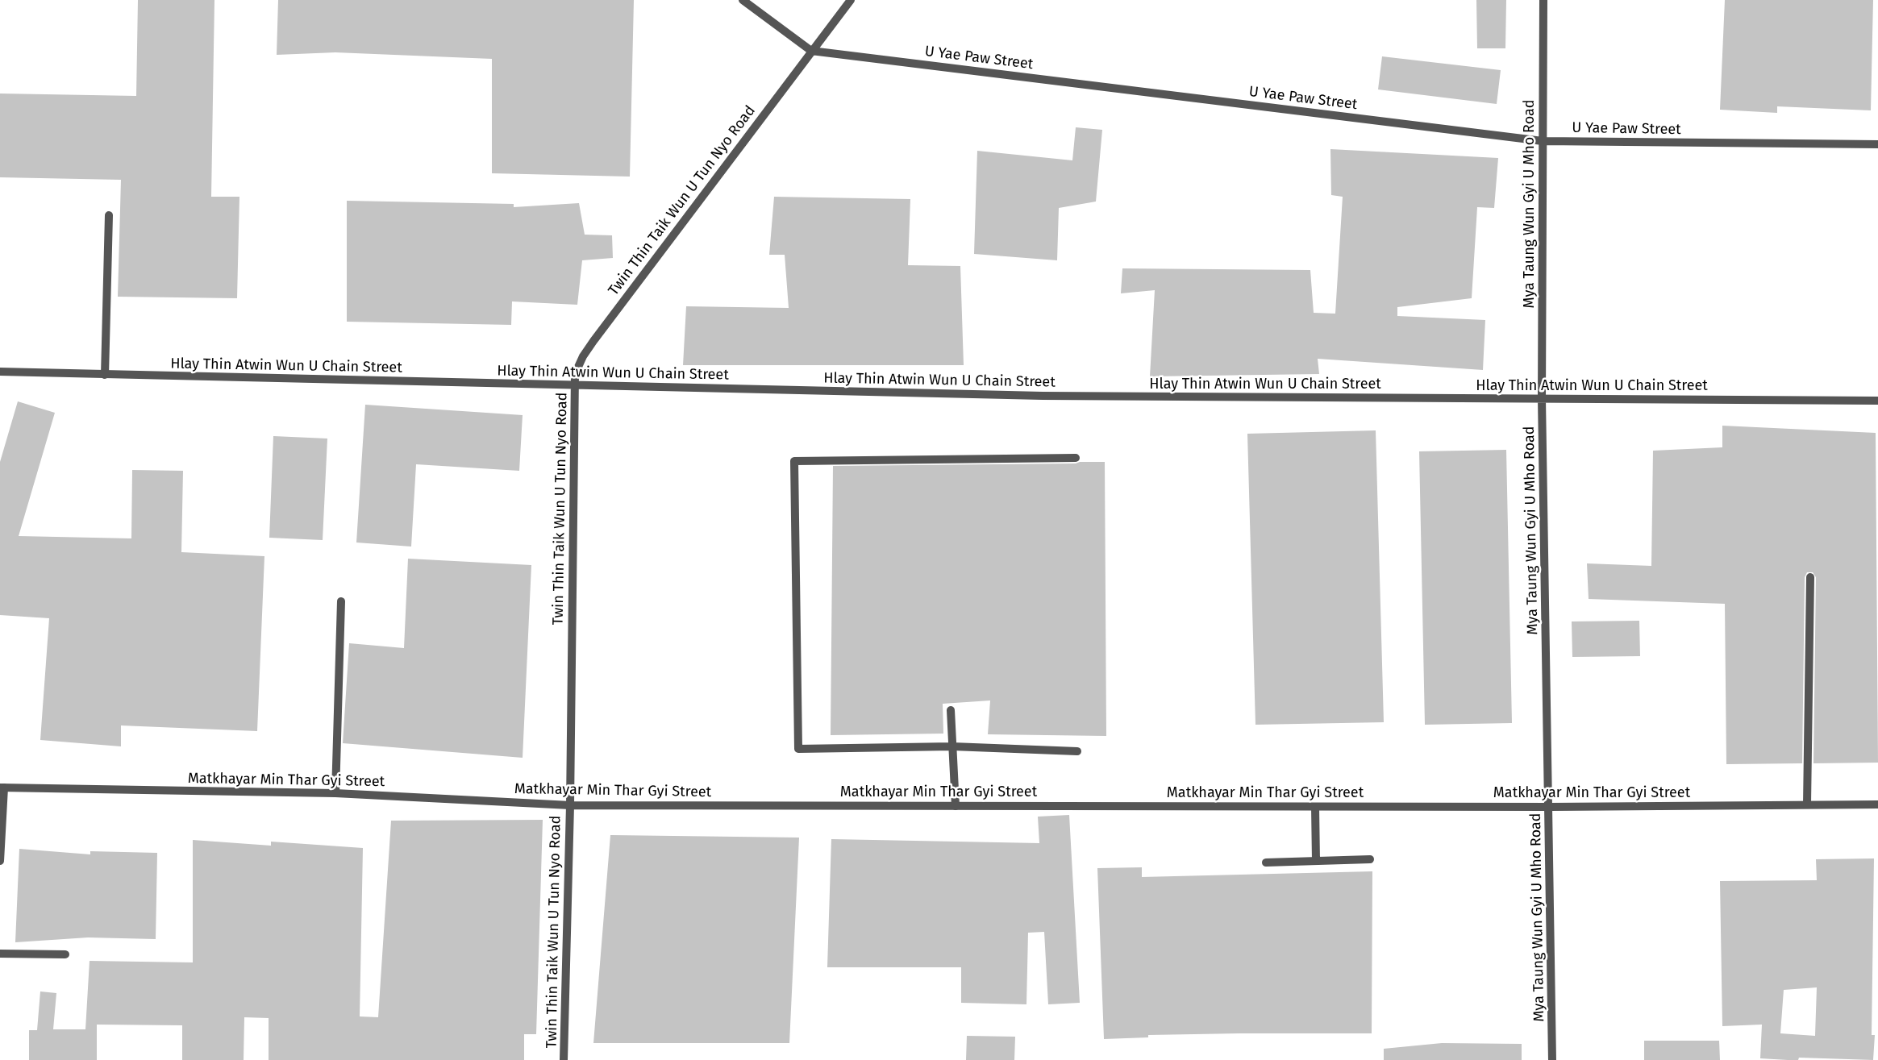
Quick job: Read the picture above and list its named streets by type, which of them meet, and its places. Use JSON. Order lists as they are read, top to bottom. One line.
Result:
{"streets":{"street":["U Yae Paw Street","Twin Thin Taik Wun U Tun Nyo Road","Mya Taung Wun Gyi U Mho Road","Hlay Thin Atwin Wun U Chain Street","Matkhayar Min Thar Gyi Street"]},"crossings":[["U Yae Paw Street","Twin Thin Taik Wun U Tun Nyo Road"],["U Yae Paw Street","Mya Taung Wun Gyi U Mho Road"],["Twin Thin Taik Wun U Tun Nyo Road","Hlay Thin Atwin Wun U Chain Street"],["Twin Thin Taik Wun U Tun Nyo Road","Matkhayar Min Thar Gyi Street"],["Mya Taung Wun Gyi U Mho Road","Hlay Thin Atwin Wun U Chain Street"],["Mya Taung Wun Gyi U Mho Road","Matkhayar Min Thar Gyi Street"]]}
